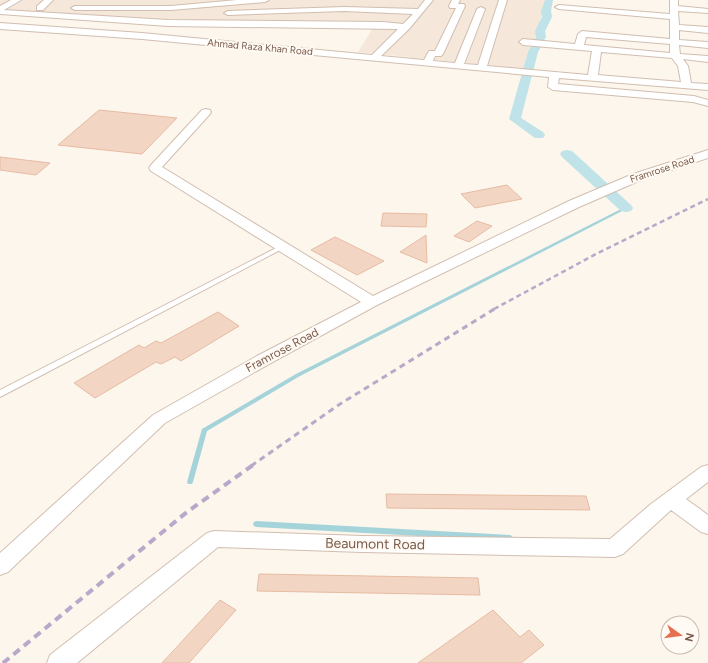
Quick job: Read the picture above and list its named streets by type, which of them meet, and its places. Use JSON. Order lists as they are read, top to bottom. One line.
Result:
{"streets":{"street":["Ahmad Raza Khan Road","Framrose Road","Beaumont Road"]},"north":"right"}
